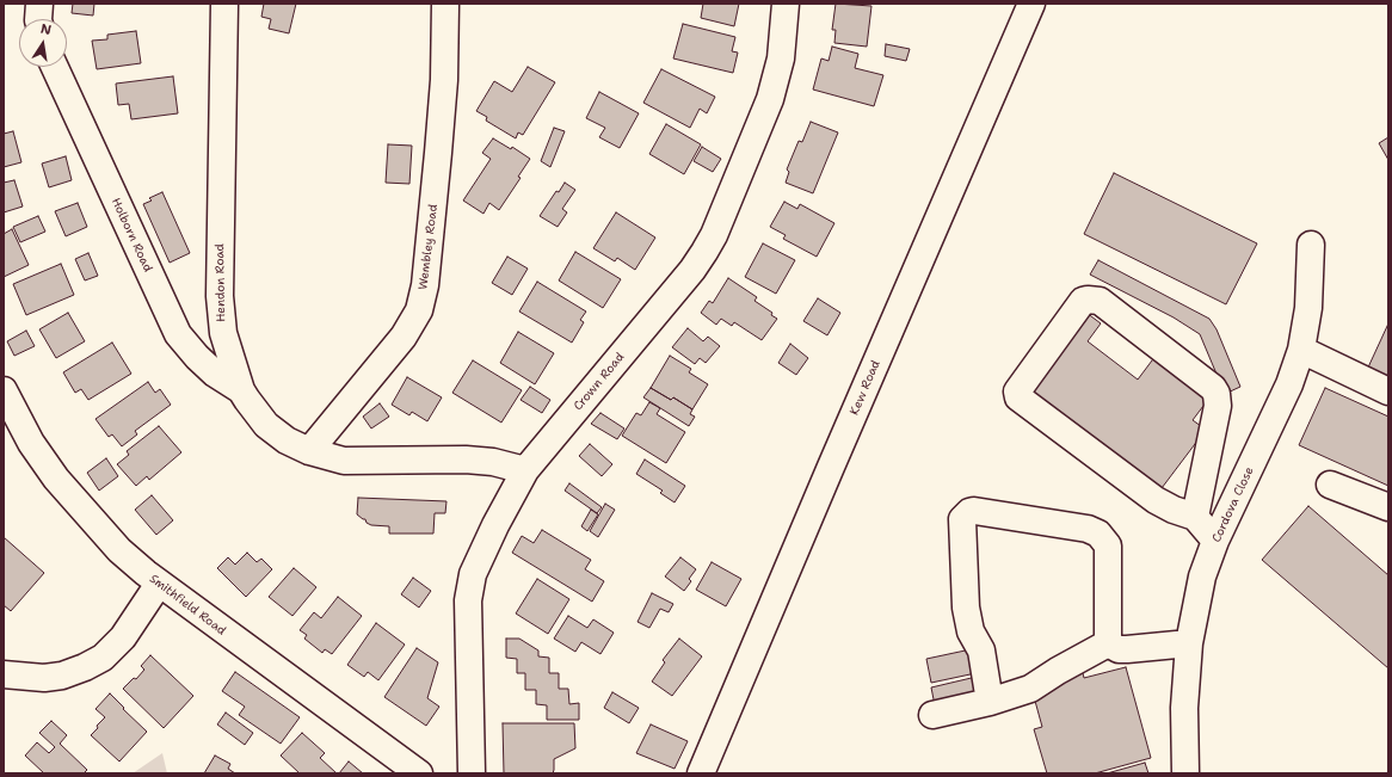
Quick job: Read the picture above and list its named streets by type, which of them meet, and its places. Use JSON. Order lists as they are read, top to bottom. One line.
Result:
{"streets":{"street":["Holborn Road","Wembley Road","Hendon Road","Crown Road","Kew Road","Cordova Close","Smithfield Road"]},"crossings":[["Holborn Road","Hendon Road"],["Wembley Road","Hendon Road"],["Hendon Road","Crown Road"]],"north":"top"}
